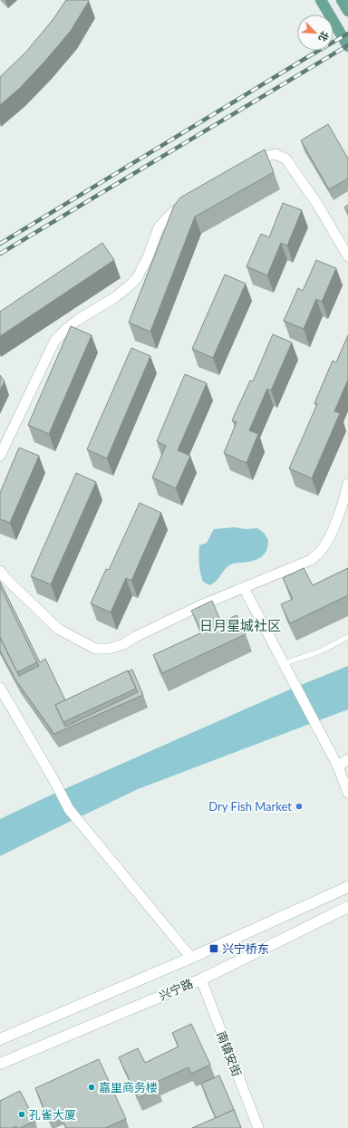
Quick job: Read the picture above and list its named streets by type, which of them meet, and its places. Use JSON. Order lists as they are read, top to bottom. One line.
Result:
{"streets":{"main road":["兴宁路"],"street":["南镇安街"]},"crossings":[["兴宁路","南镇安街"]],"districts":["日月星城社区"],"places":{"other":["Dry Fish Market","嘉里商务楼","孔雀大厦"],"transit":["兴宁桥东"]},"north":"bottom right"}
